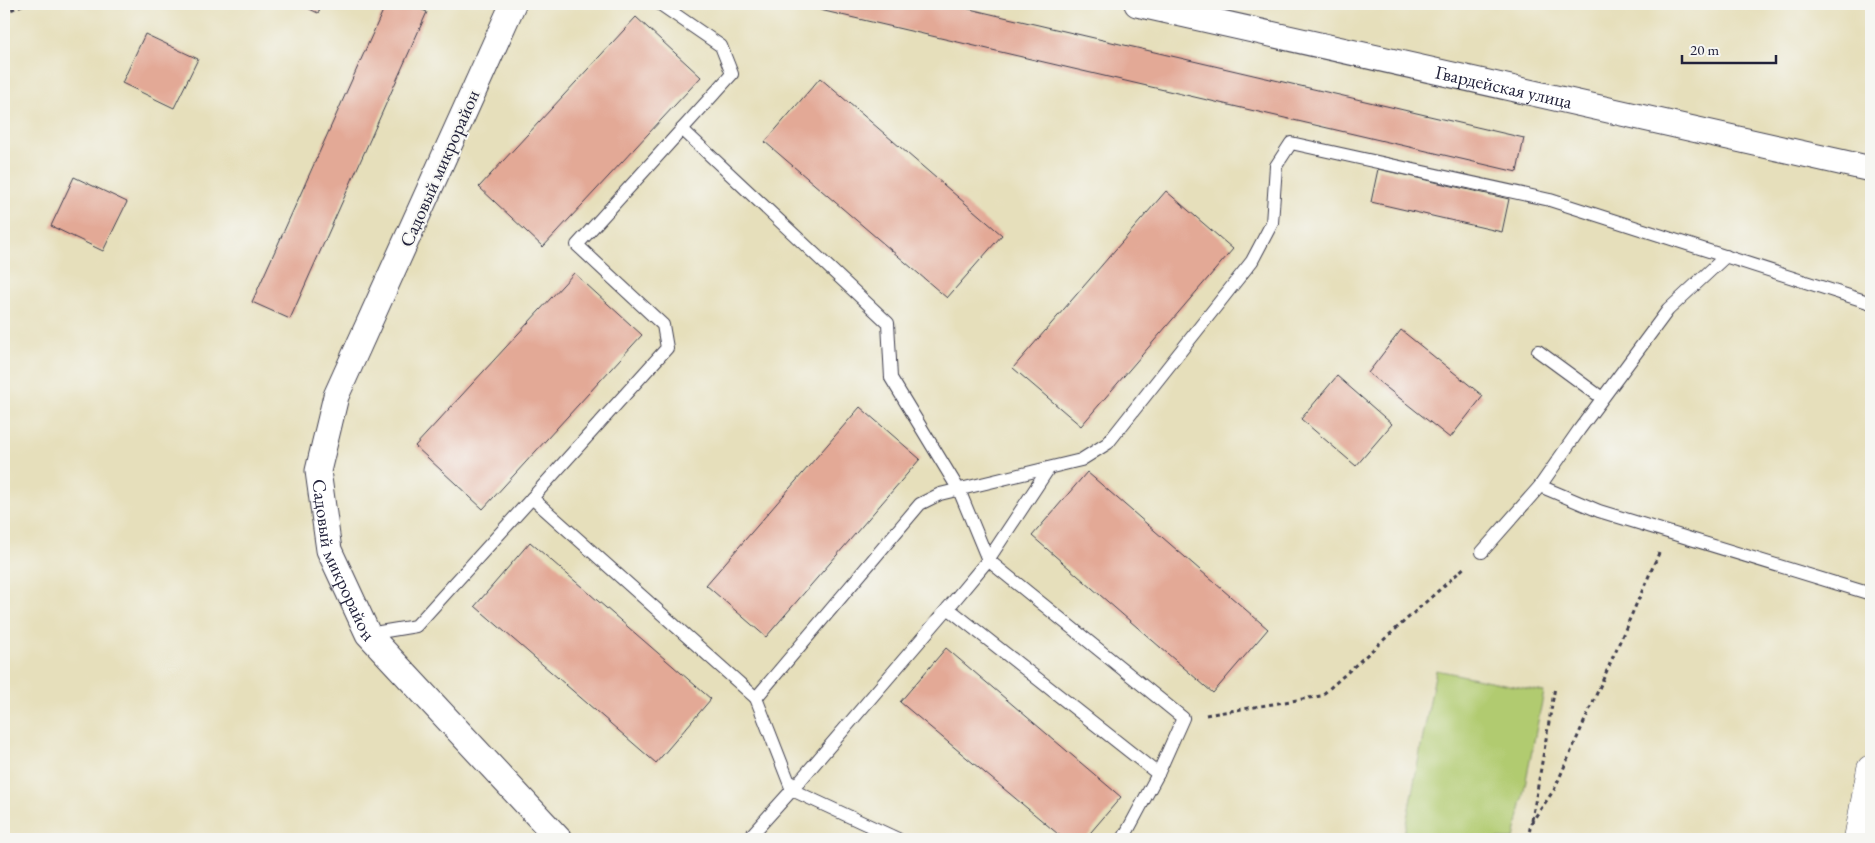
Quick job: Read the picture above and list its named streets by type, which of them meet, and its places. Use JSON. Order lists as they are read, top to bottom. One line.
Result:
{"streets":{"street":["Гвардейская улица","Садовый микрорайон"]},"scale_bar":"20 m"}
